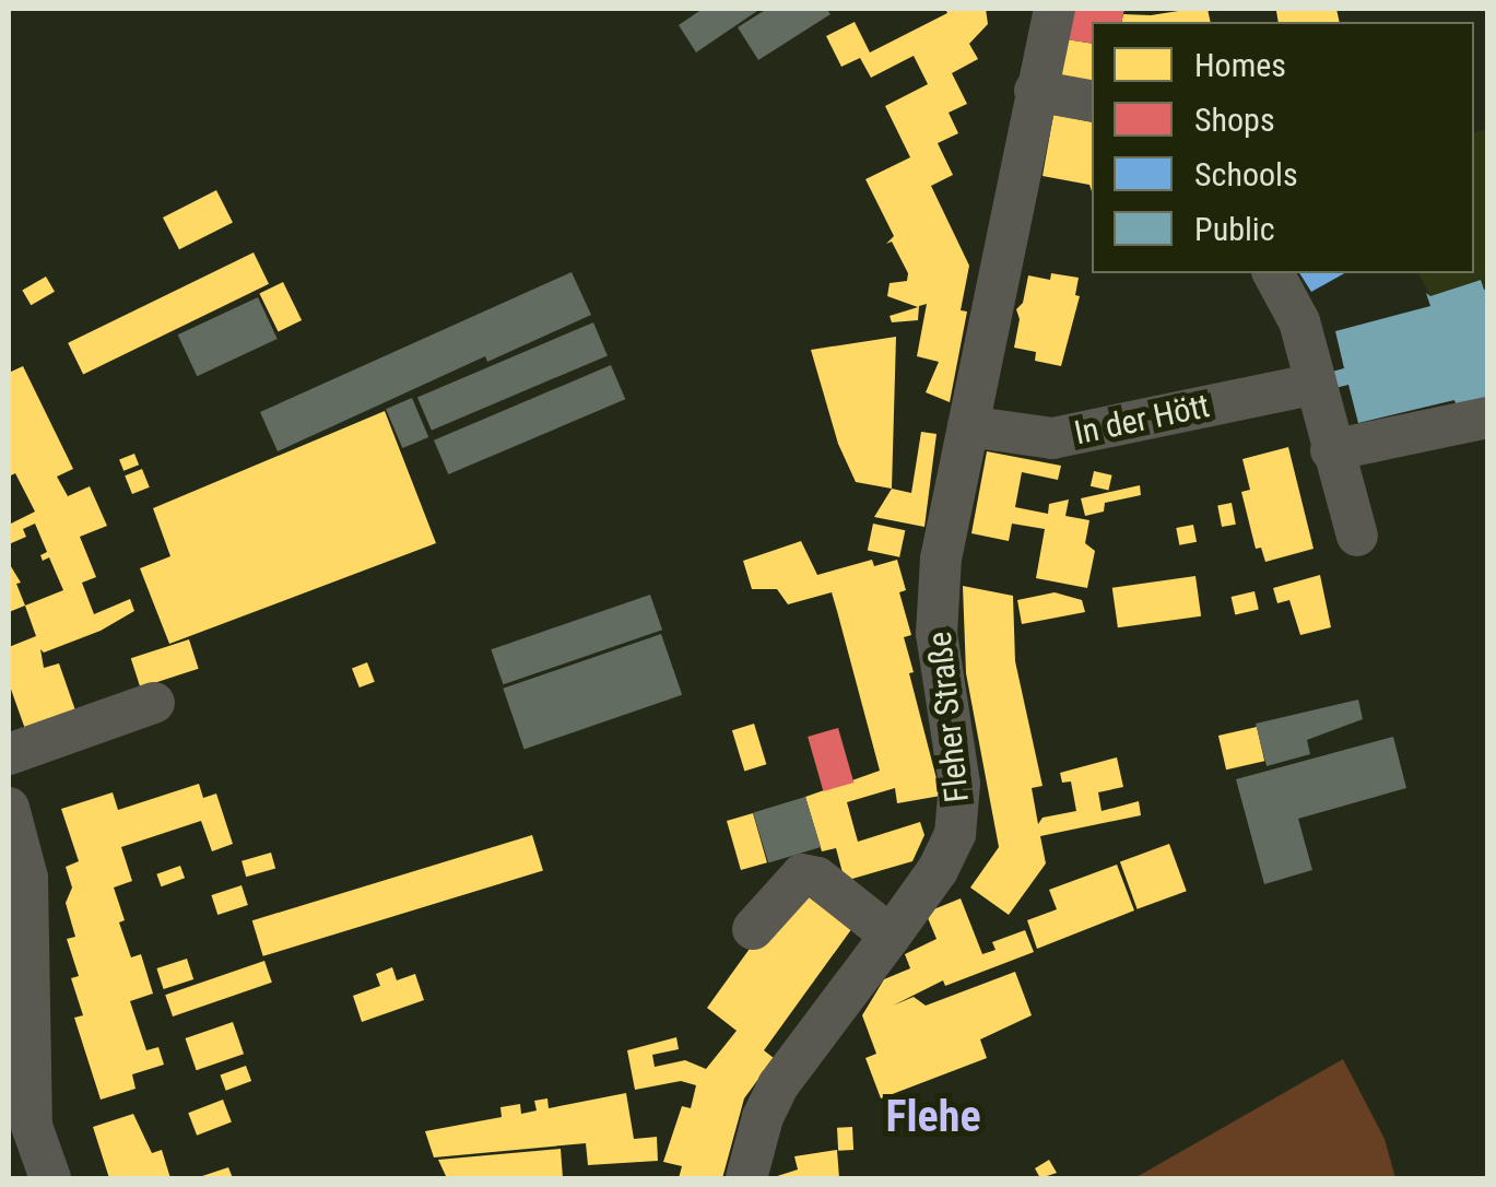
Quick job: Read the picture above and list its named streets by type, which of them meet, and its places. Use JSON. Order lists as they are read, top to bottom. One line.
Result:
{"streets":{"street":["In der Hött","Fleher Straße"]},"crossings":[["In der Hött","Fleher Straße"]],"districts":["Flehe"],"legend":["Homes","Shops","Schools","Public"]}
